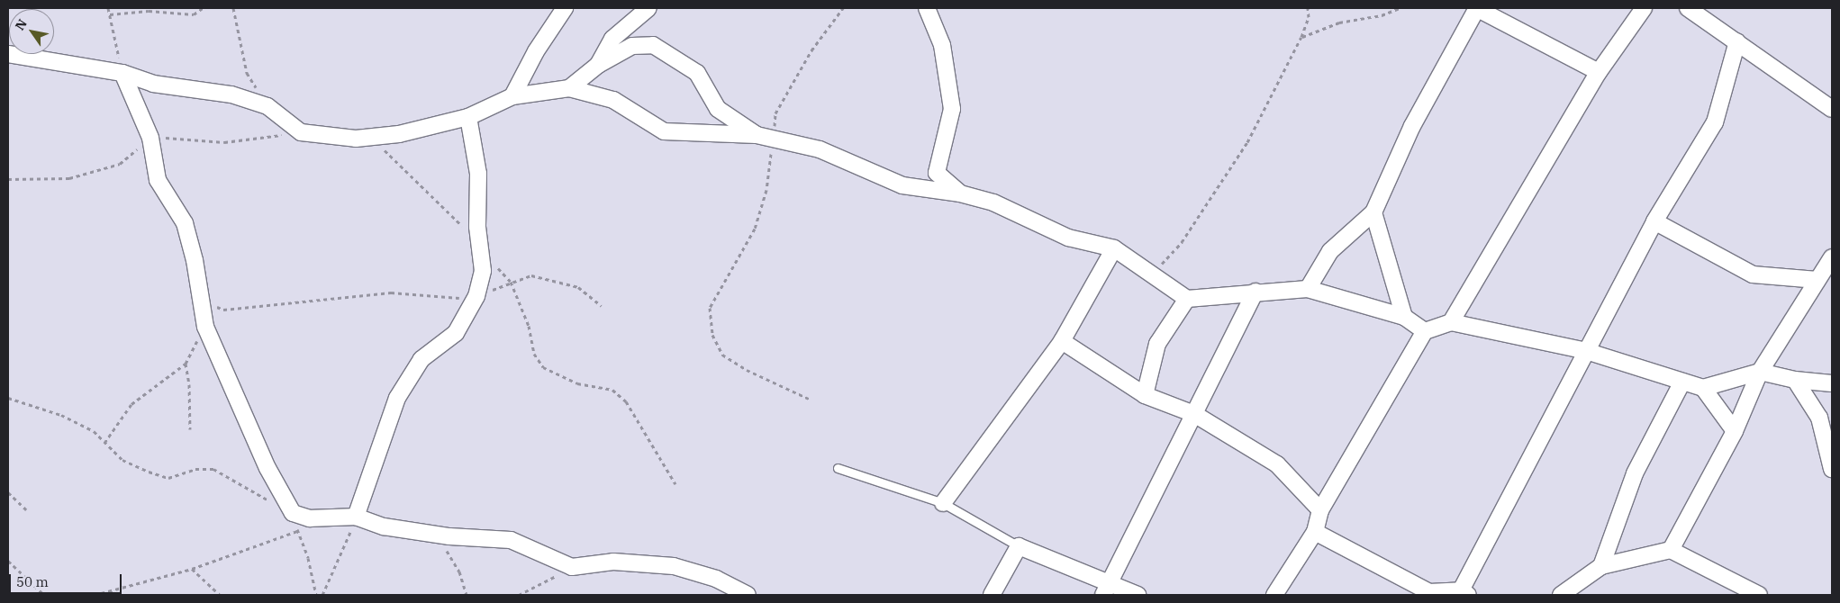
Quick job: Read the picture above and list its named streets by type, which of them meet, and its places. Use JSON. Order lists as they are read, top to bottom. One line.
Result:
{"scale_bar":"50 m","north":"top left"}
